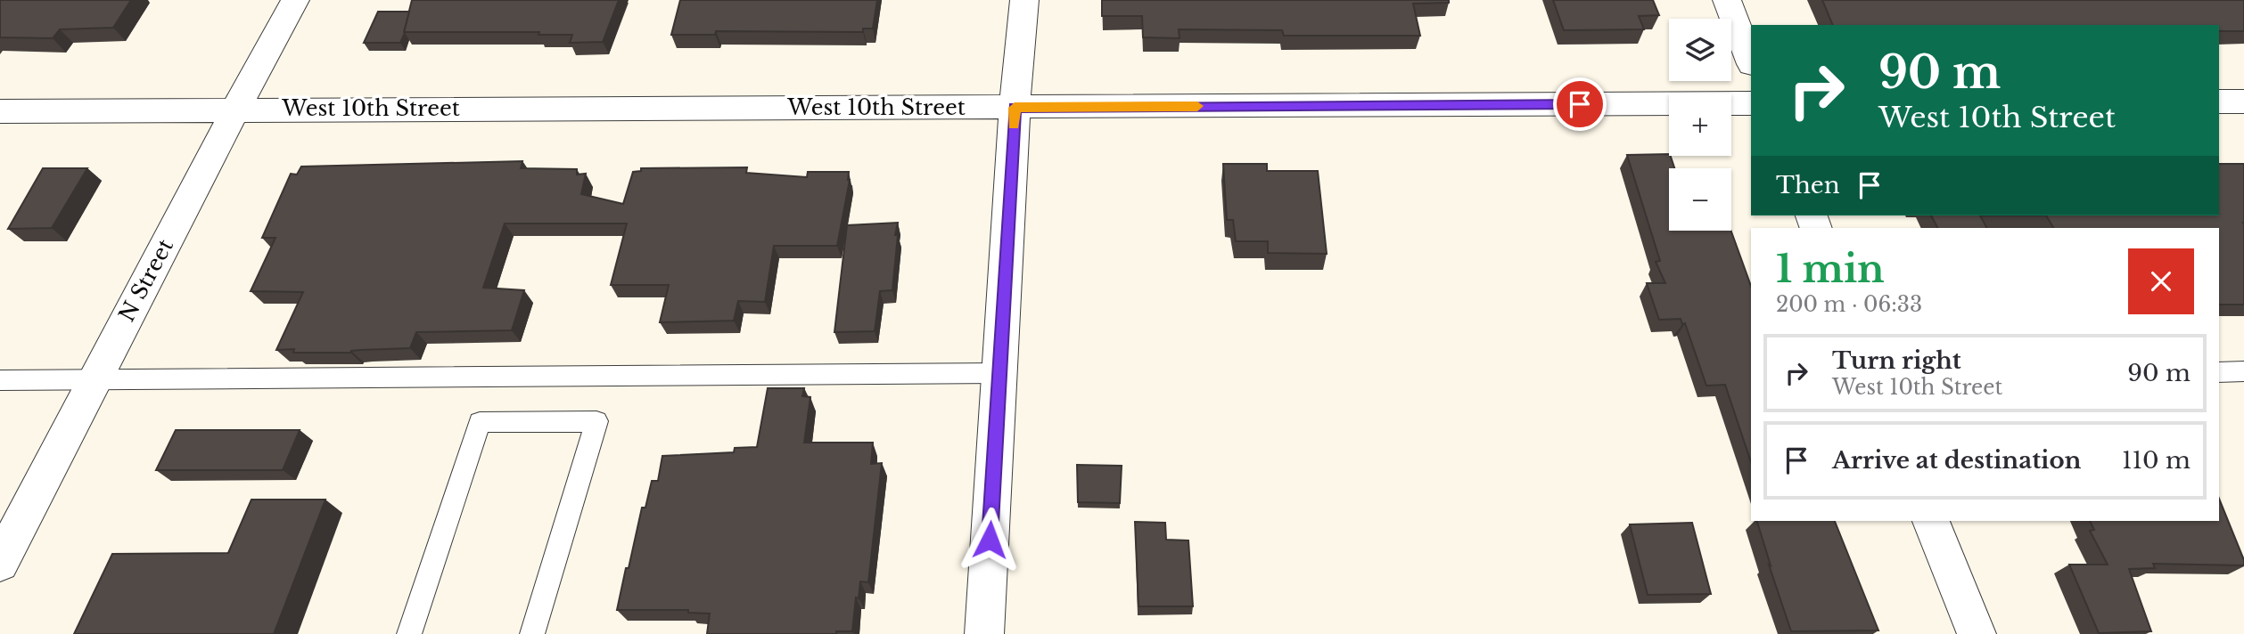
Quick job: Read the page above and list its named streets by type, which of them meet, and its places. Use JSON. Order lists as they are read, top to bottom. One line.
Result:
{"streets":{"street":["West 10th Street","N Street"]},"crossings":[["West 10th Street","N Street"]],"page":{"map_buttons":["+","−"],"turn":["90 m","West 10th Street"],"then":"Then","heading":["1 min","200 m · 06:33"],"list":[{"name":"Turn right","note":"West 10th Street","value":"90 m"},{"name":"Arrive at destination","value":"110 m"}]}}
